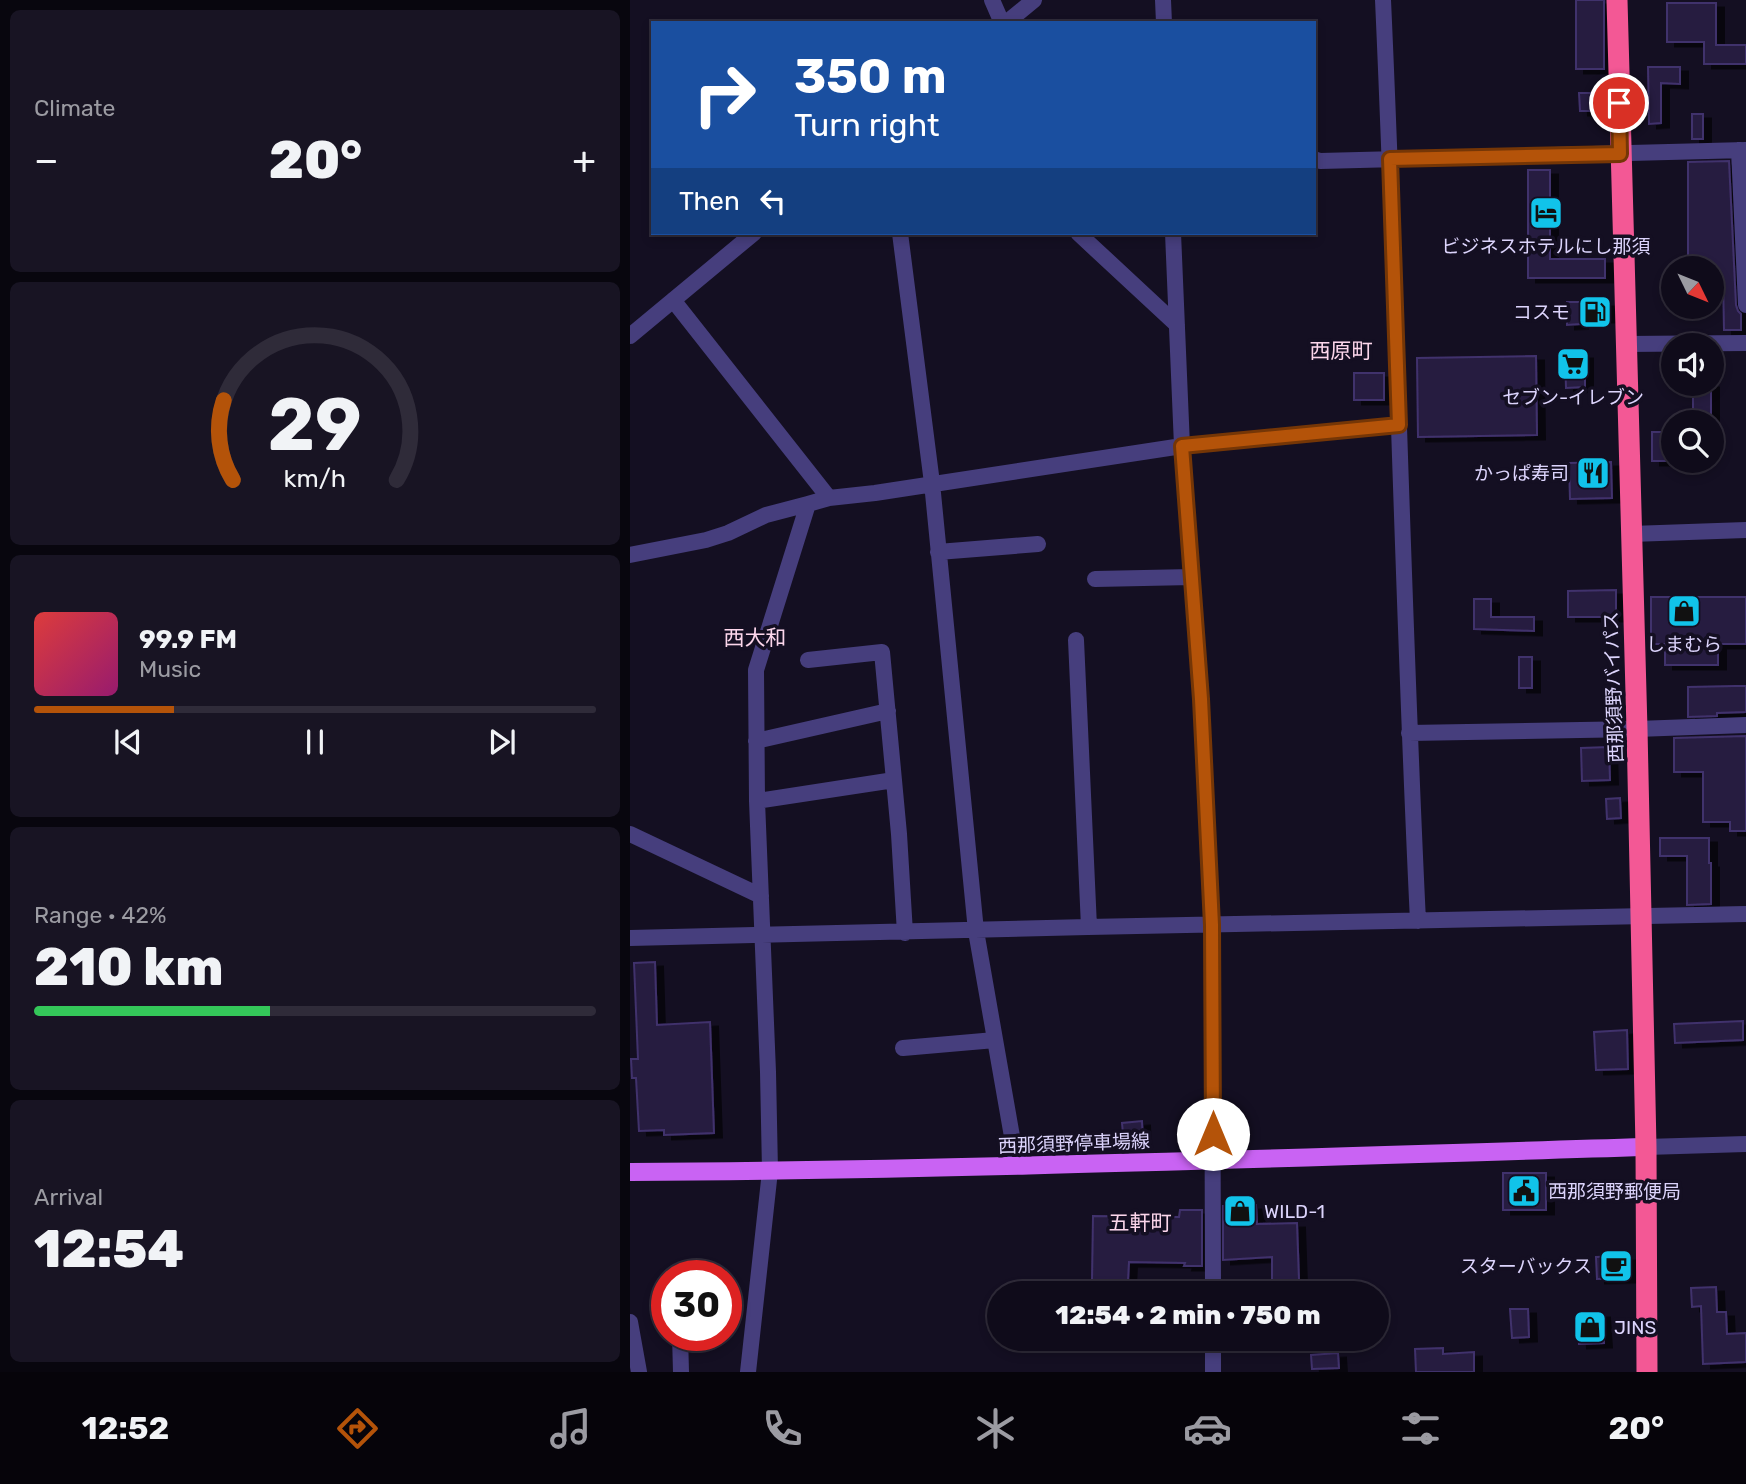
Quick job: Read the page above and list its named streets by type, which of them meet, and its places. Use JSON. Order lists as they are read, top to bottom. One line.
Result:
{"streets":{"highway":["西那須野バイパス"],"main road":["西那須野停車場線"]},"crossings":[["西那須野バイパス","西那須野停車場線"]],"districts":["西原町","西大和","五軒町"],"places":{"hotel":["ビジネスホテルにし那須"],"fuel station":["コスモ"],"supermarket":["セブン-イレブン"],"restaurant":["かっぱ寿司"],"shop":["しまむら","WILD-1","JINS"],"public building":["西那須野郵便局"],"cafe":["スターバックス"]},"north":"bottom right","page":{"tile":["Climate",["Range · 42%","210 km"],["Arrival","12:54"]],"turn":["350 m","Turn right"],"heat":["−","20°","+"],"then":"Then","song":["99.9 FM","Music"],"limit":"30","trip":"12:54 · 2 min · 750 m","tabs":["12:52","20°"],"gauge":["29","km/h"]}}
